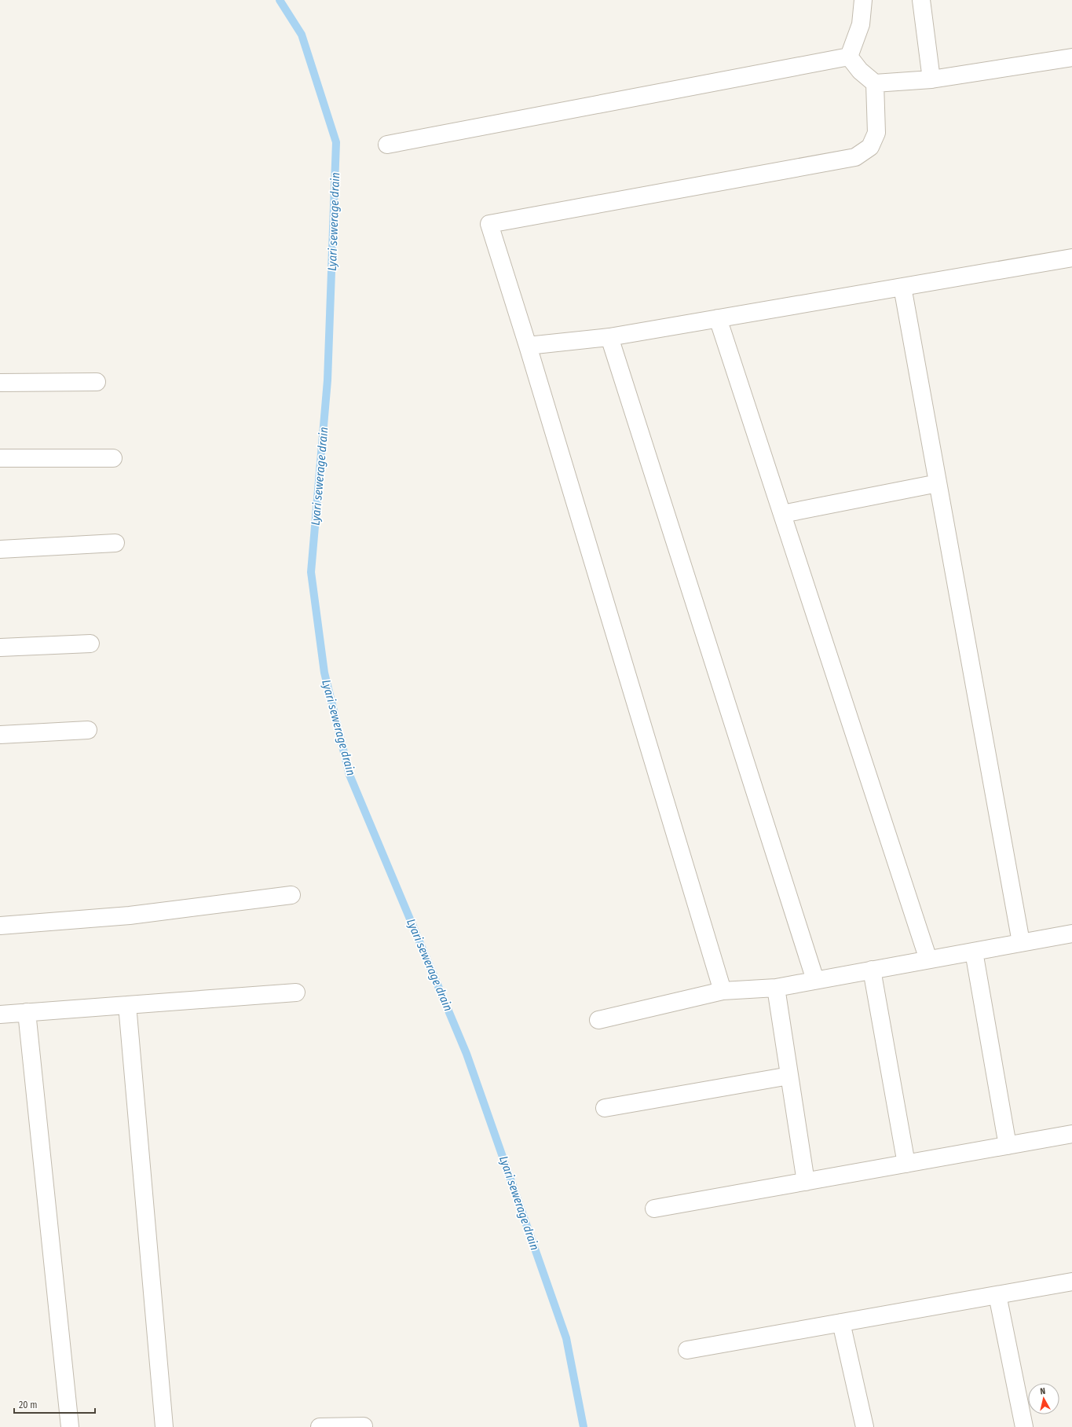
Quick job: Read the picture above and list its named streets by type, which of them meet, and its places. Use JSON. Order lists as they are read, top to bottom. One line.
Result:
{"water":["Lyari sewerage drain"],"scale_bar":"20 m","north":"top"}
